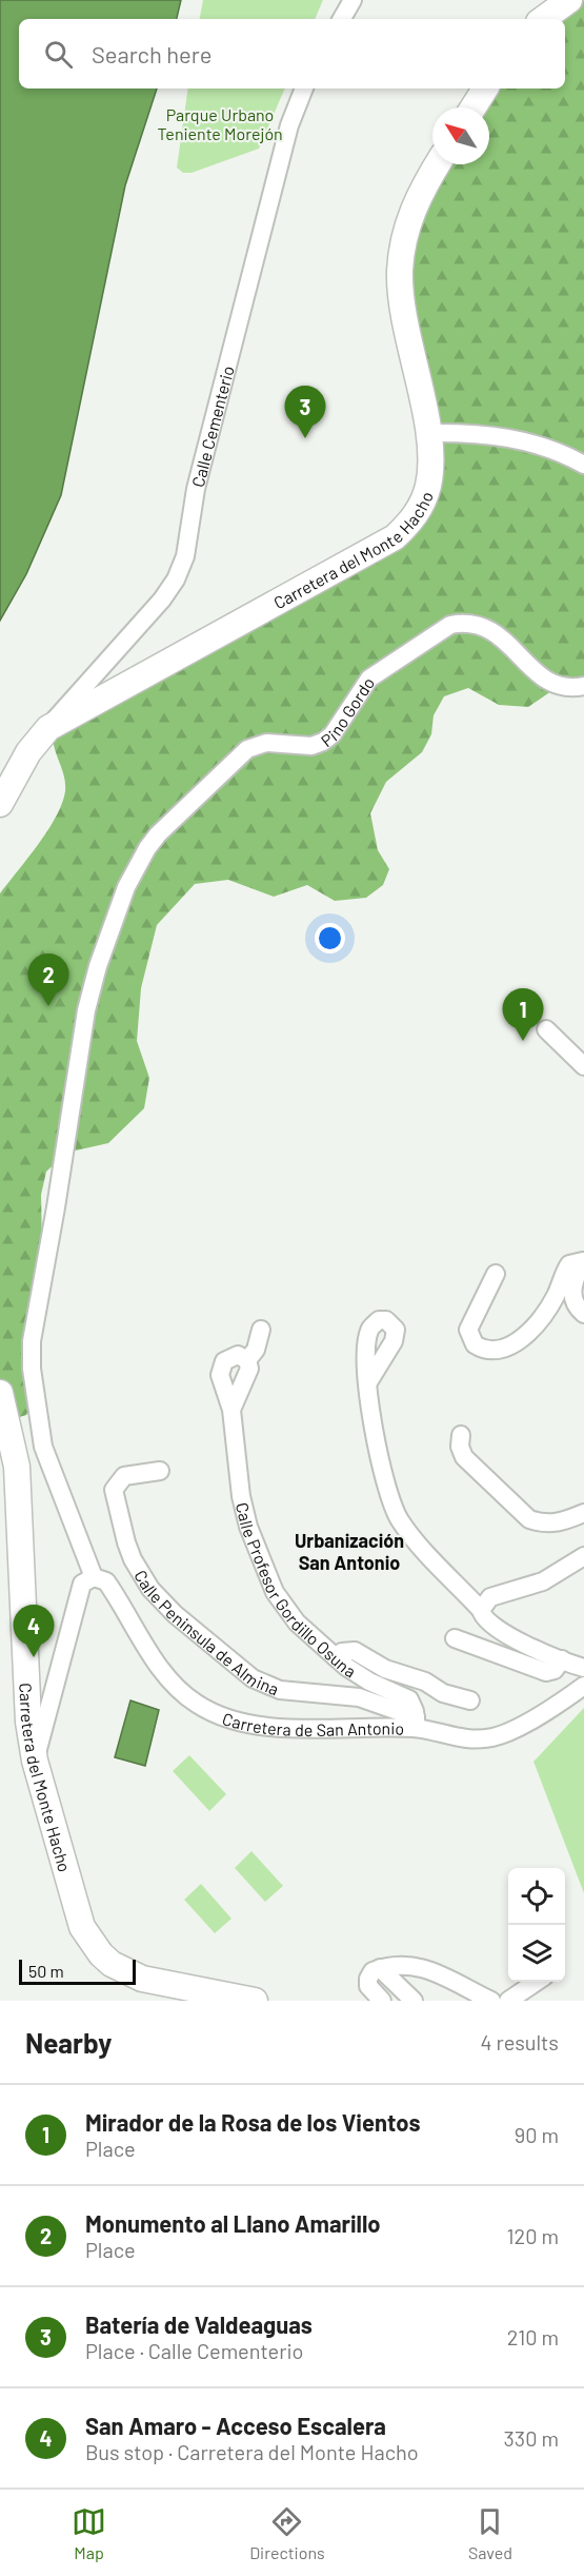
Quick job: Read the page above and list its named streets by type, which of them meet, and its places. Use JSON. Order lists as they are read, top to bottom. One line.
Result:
{"streets":{"main road":["Carretera del Monte Hacho"],"street":["Calle Cementerio","Pino Gordo","Calle Profesor Gordillo Osuna","Calle Peninsula de Almina","Carretera de San Antonio"]},"crossings":[["Calle Cementerio","Carretera del Monte Hacho"],["Pino Gordo","Carretera de San Antonio"],["Calle Profesor Gordillo Osuna","Calle Peninsula de Almina"],["Calle Profesor Gordillo Osuna","Carretera de San Antonio"],["Calle Peninsula de Almina","Carretera de San Antonio"]],"districts":["Urbanización San Antonio"],"parks":["Parque Urbano Teniente Morejón"],"scale_bar":"50 m","north":"top left","page":{"search":"Search here","pins":["3","2","1","4"],"scale":"50 m","heading":["Nearby","4 results"],"list":[{"mark":"1","name":"Mirador de la Rosa de los Vientos","note":"Place","value":"90 m"},{"mark":"2","name":"Monumento al Llano Amarillo","note":"Place","value":"120 m"},{"mark":"3","name":"Batería de Valdeaguas","note":"Place · Calle Cementerio","value":"210 m"},{"mark":"4","name":"San Amaro - Acceso Escalera","note":"Bus stop · Carretera del Monte Hacho","value":"330 m"}],"nav":["Map","Directions","Saved"]}}
